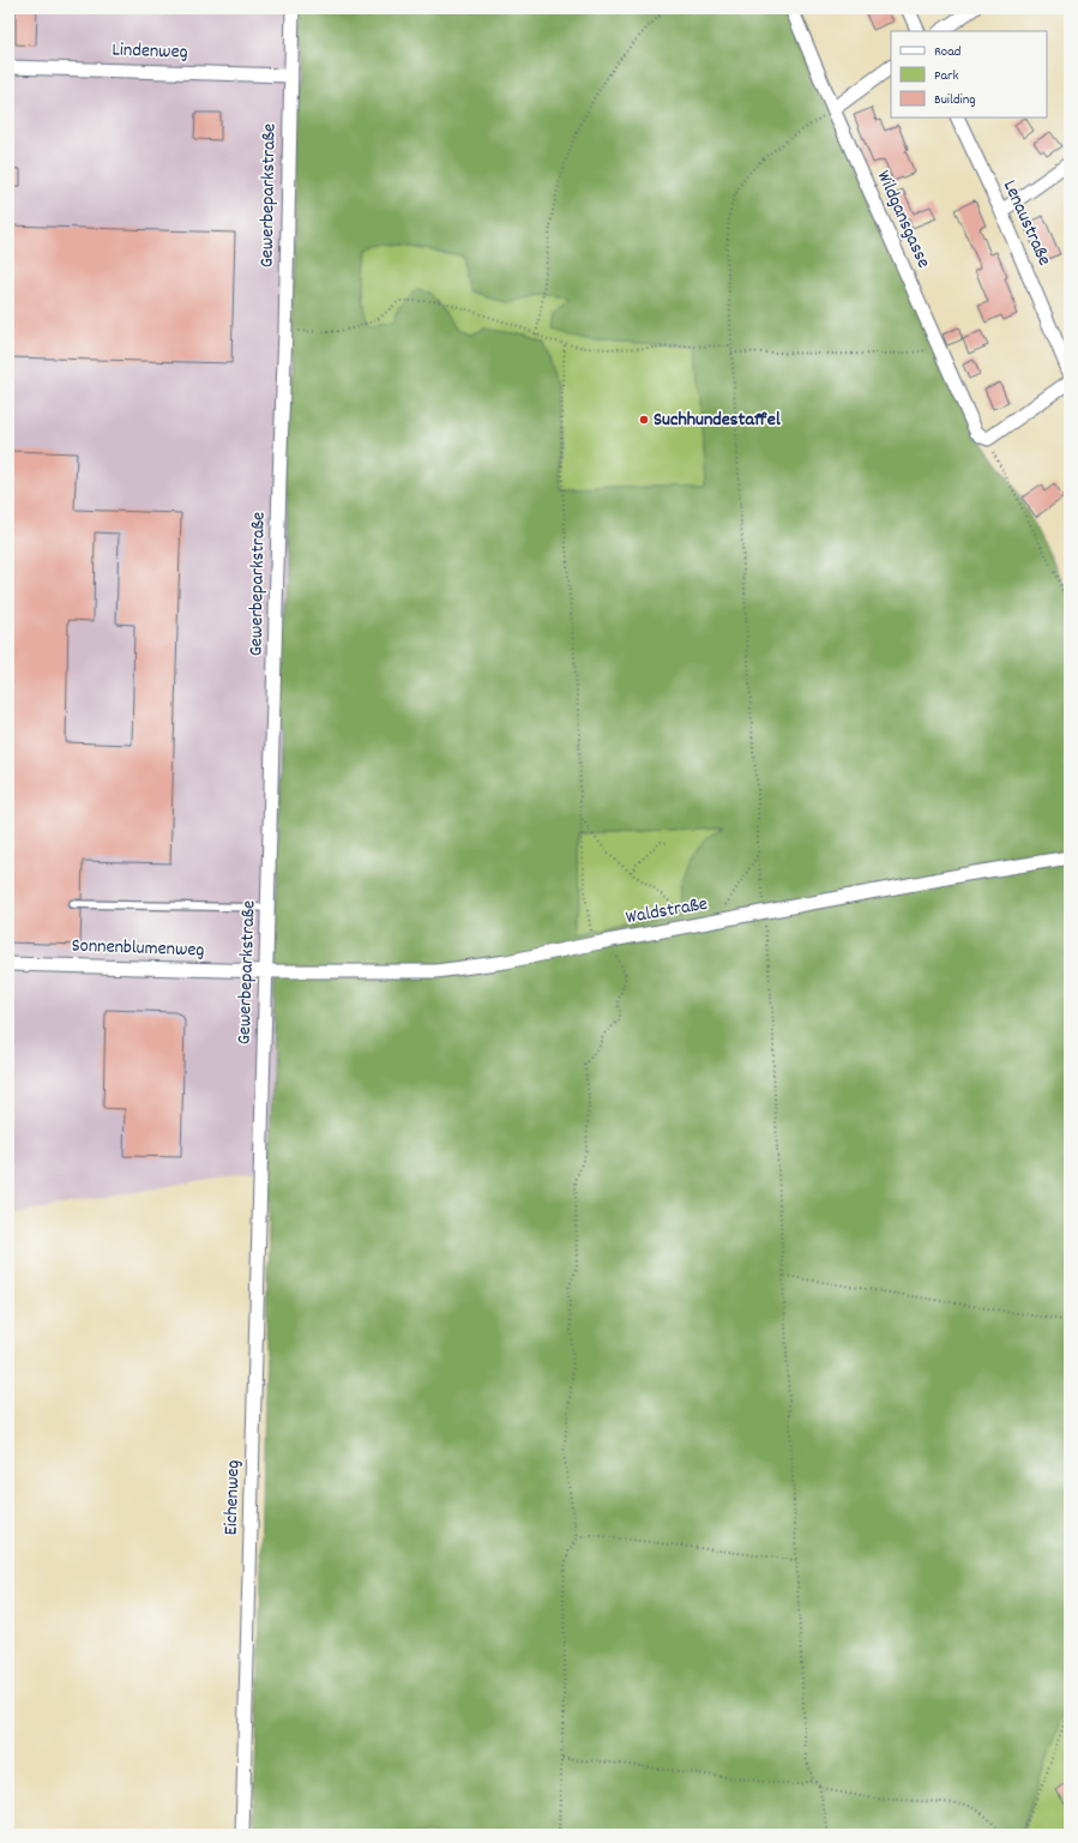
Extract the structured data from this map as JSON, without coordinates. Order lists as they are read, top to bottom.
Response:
{
  "streets": {
    "street": [
      "Lindenweg",
      "Gewerbeparkstraße",
      "Wildgansgasse",
      "Lenaustraße",
      "Waldstraße",
      "Sonnenblumenweg",
      "Eichenweg"
    ]
  },
  "crossings": [
    ["Lindenweg", "Gewerbeparkstraße"],
    ["Gewerbeparkstraße", "Waldstraße"],
    ["Gewerbeparkstraße", "Sonnenblumenweg"],
    ["Gewerbeparkstraße", "Eichenweg"],
    ["Waldstraße", "Sonnenblumenweg"]
  ],
  "places": ["Suchhundestaffel"],
  "legend": ["Road", "Park", "Building"]
}
